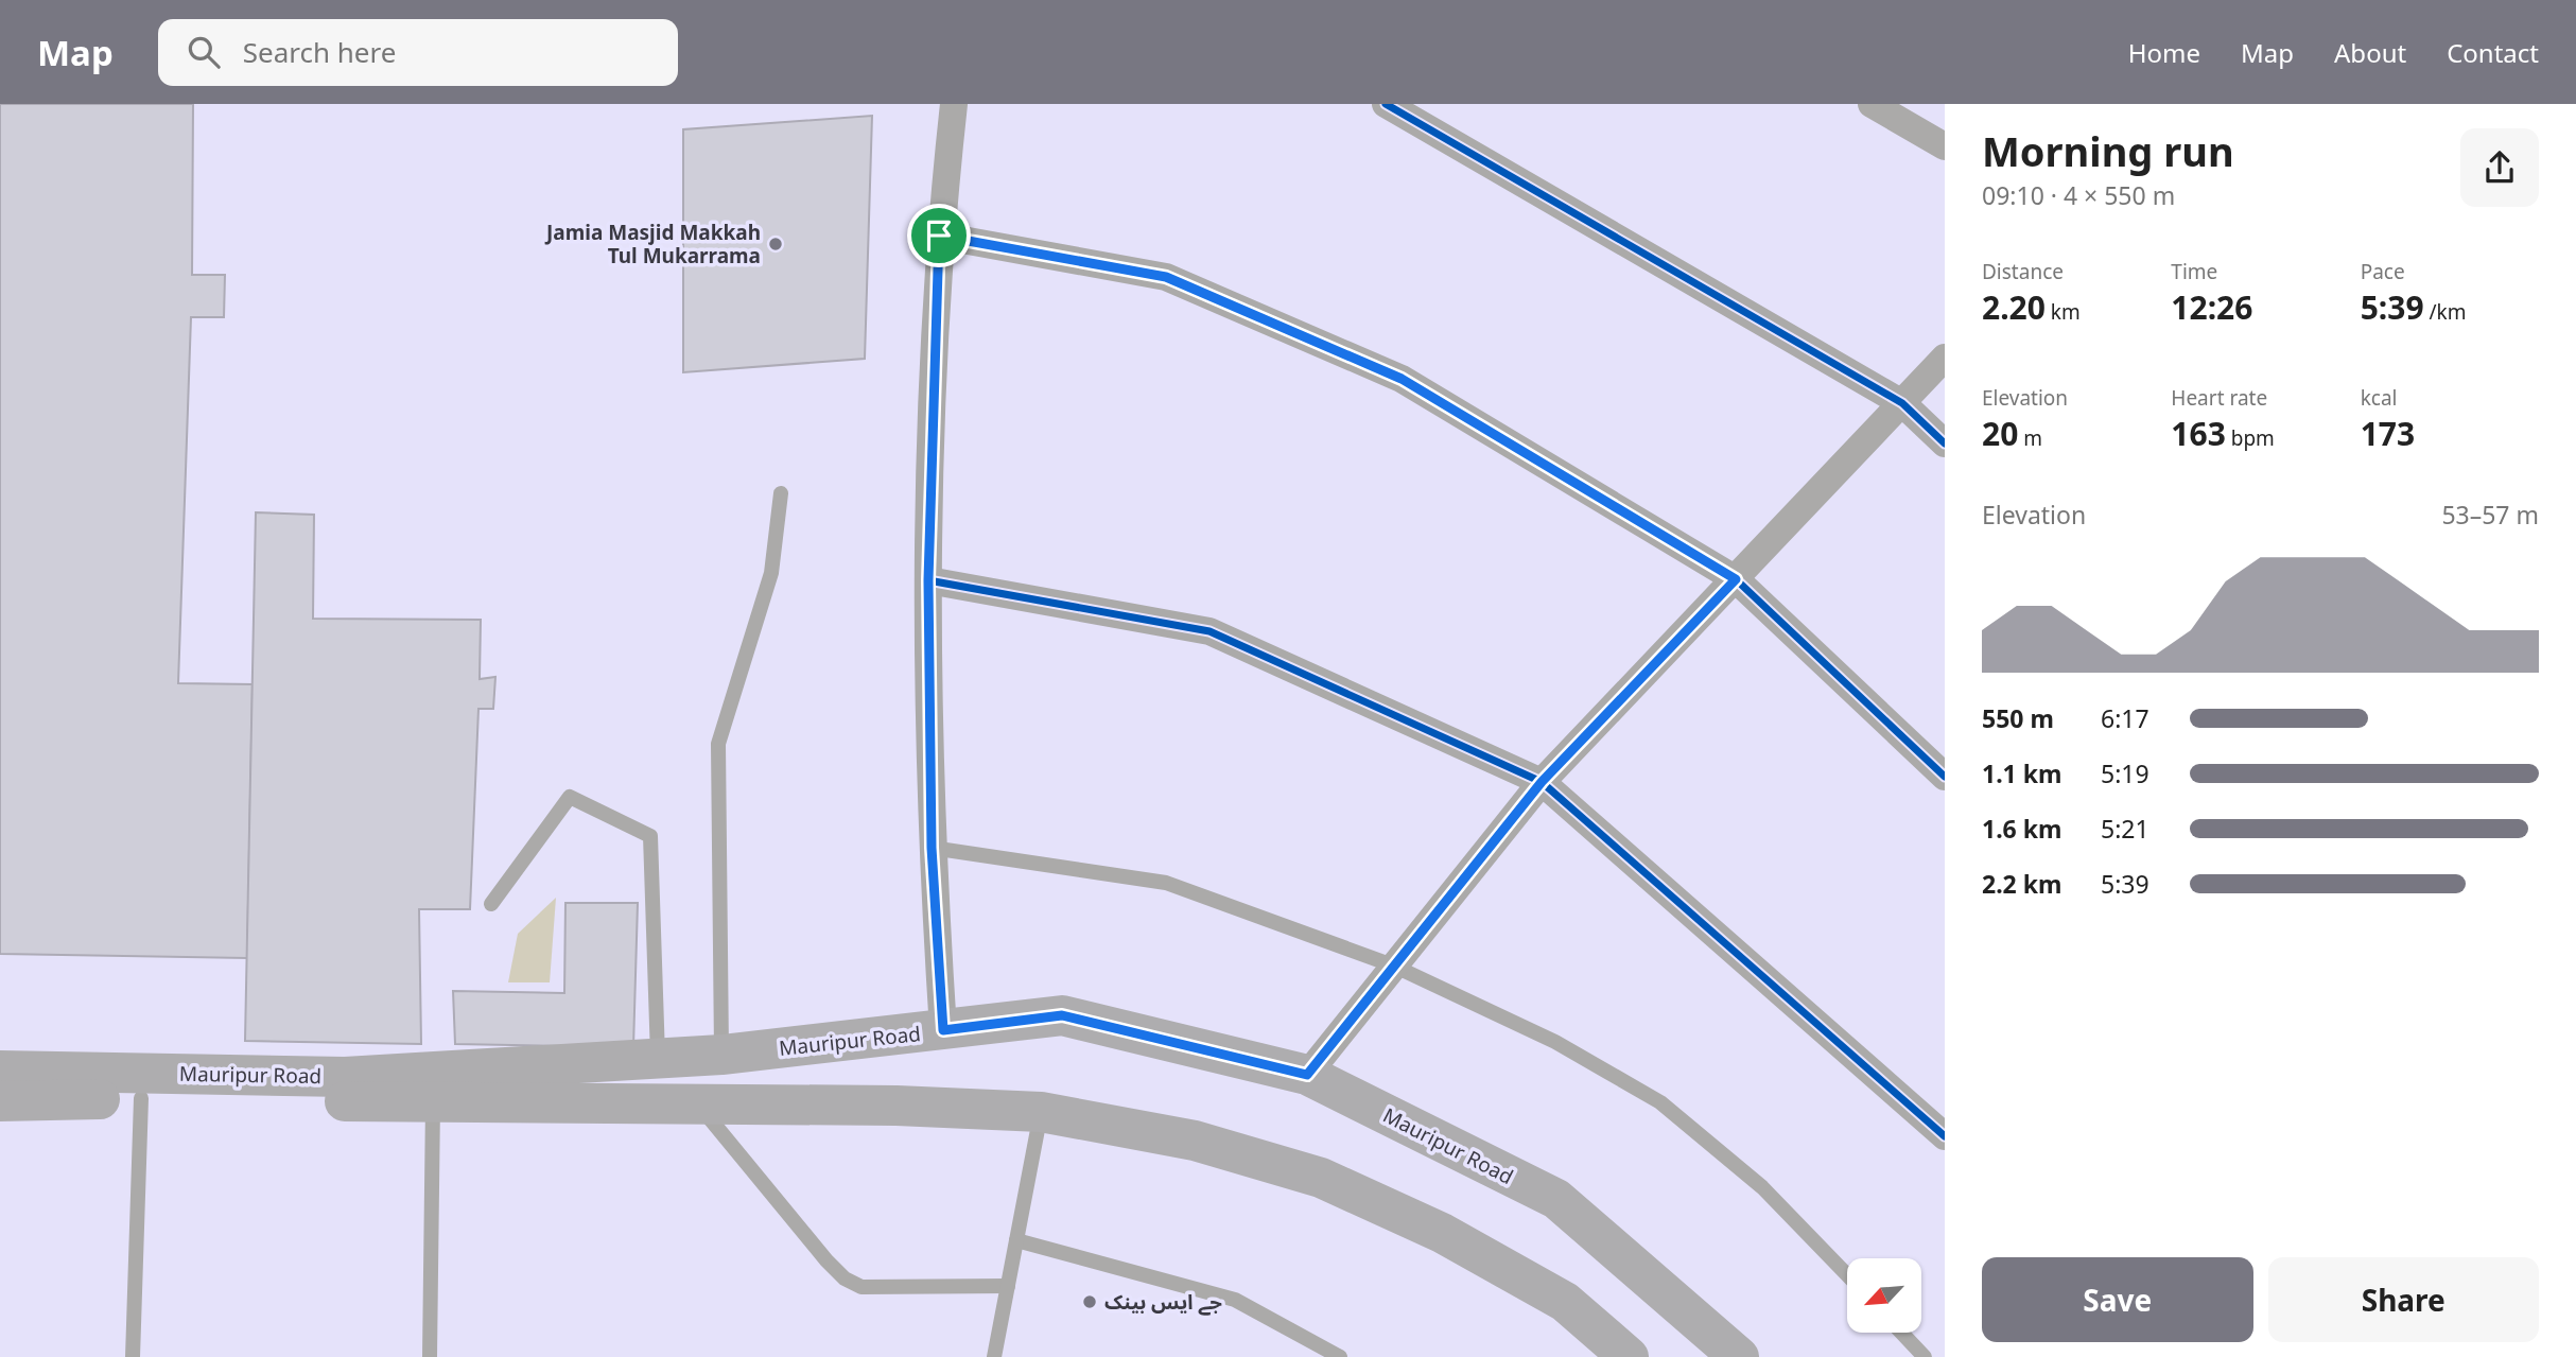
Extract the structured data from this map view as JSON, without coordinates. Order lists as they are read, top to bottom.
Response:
{
  "streets": {
    "main road": ["Mauripur Road"]
  },
  "places": ["Jamia Masjid Makkah Tul Mukarrama", "جے ایس بینک"],
  "north": "bottom left",
  "page": {
    "header": "Map",
    "search": "Search here",
    "nav": [
      "Home",
      "Map",
      "About",
      "Contact"
    ],
    "heading": ["Morning run", "09:10 · 4 × 550 m"],
    "stats": [
      ["Distance", "2.20 km"],
      ["Time", "12:26"],
      ["Pace", "5:39 /km"],
      ["Elevation", "20 m"],
      ["Heart rate", "163 bpm"],
      ["kcal", "173"]
    ],
    "chart": ["Elevation", "53–57 m"],
    "list": [
      {
        "name": "550 m",
        "note": "6:17"
      },
      {
        "name": "1.1 km",
        "note": "5:19"
      },
      {
        "name": "1.6 km",
        "note": "5:21"
      },
      {
        "name": "2.2 km",
        "note": "5:39"
      }
    ],
    "buttons": ["Save", "Share"]
  }
}
